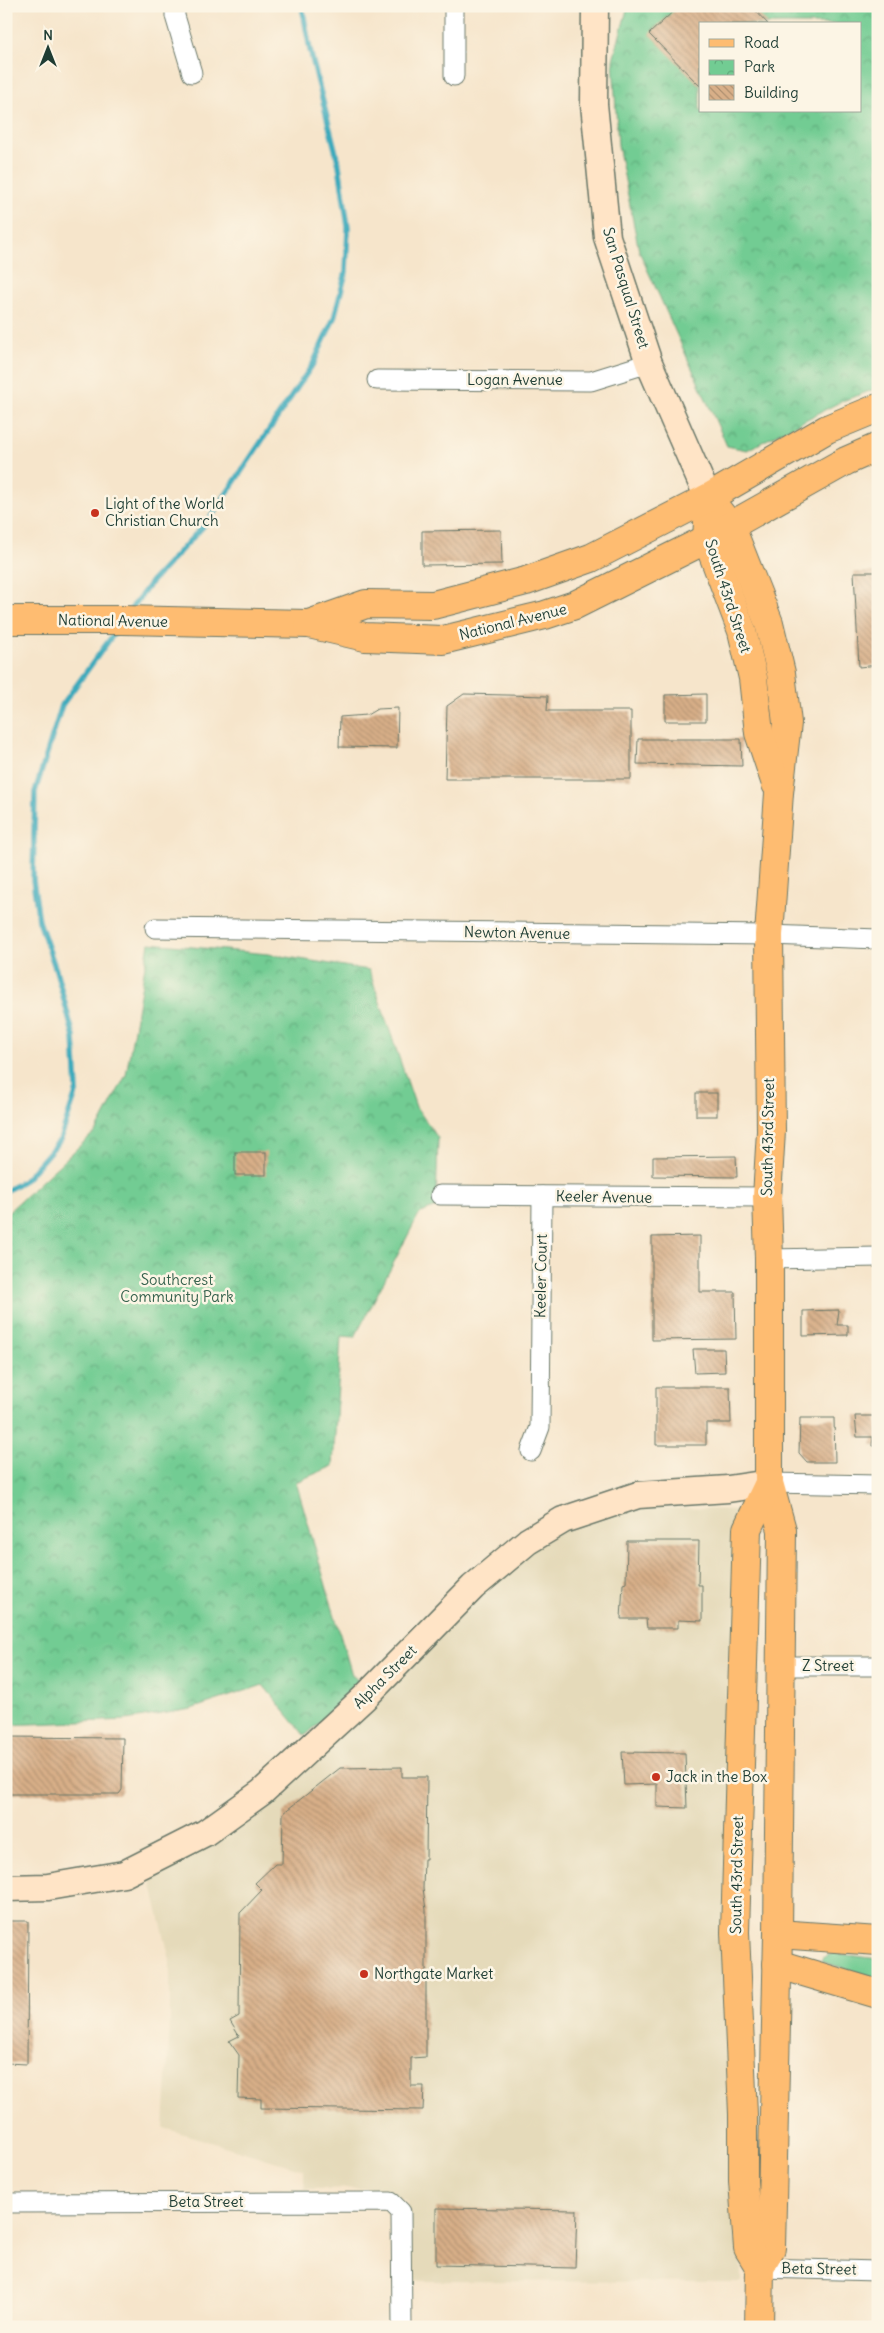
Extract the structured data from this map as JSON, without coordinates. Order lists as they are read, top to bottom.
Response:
{
  "streets": {
    "main road": ["South 43rd Street", "National Avenue"],
    "street": [
      "San Pasqual Street",
      "Logan Avenue",
      "Newton Avenue",
      "Keeler Avenue",
      "Keeler Court",
      "Z Street",
      "Alpha Street",
      "Beta Street"
    ]
  },
  "crossings": [
    ["San Pasqual Street", "Logan Avenue"],
    ["San Pasqual Street", "South 43rd Street"],
    ["San Pasqual Street", "National Avenue"],
    ["South 43rd Street", "National Avenue"],
    ["South 43rd Street", "Newton Avenue"],
    ["South 43rd Street", "Keeler Avenue"],
    ["South 43rd Street", "Z Street"],
    ["South 43rd Street", "Alpha Street"],
    ["South 43rd Street", "Beta Street"],
    ["Keeler Avenue", "Keeler Court"]
  ],
  "parks": ["Southcrest Community Park"],
  "places": ["Light of the World Christian Church", "Jack in the Box", "Northgate Market"],
  "legend": ["Road", "Park", "Building"],
  "north": "top"
}
